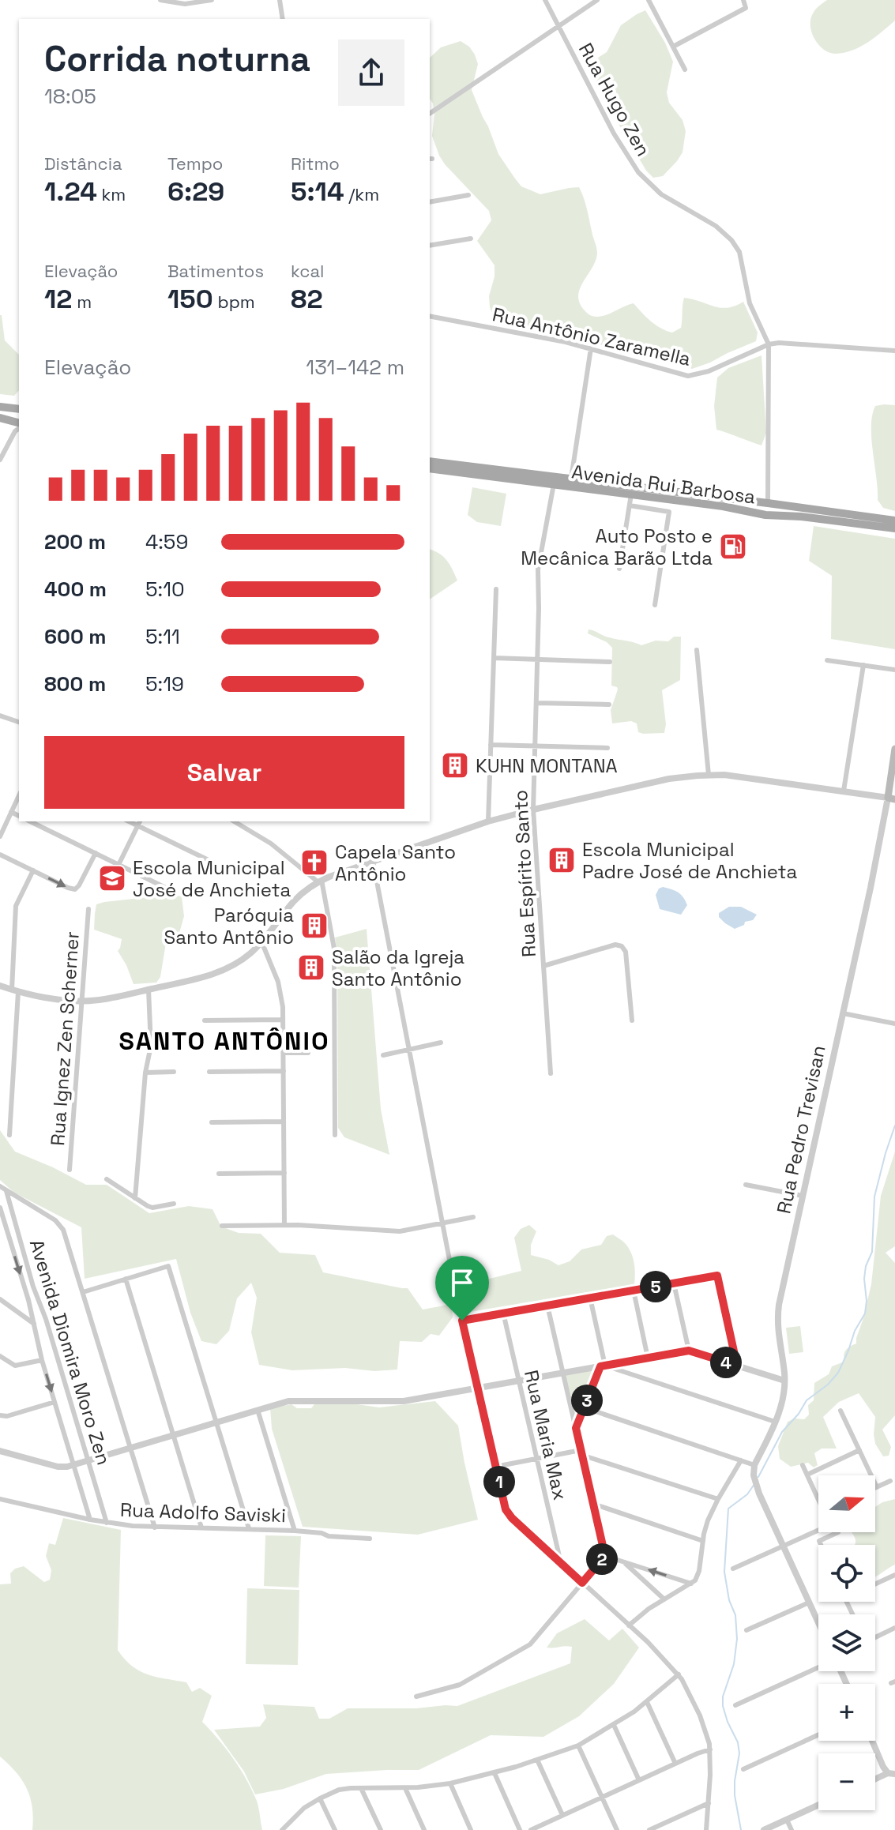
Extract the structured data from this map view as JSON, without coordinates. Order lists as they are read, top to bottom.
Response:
{
  "streets": {
    "main road": ["Avenida Rui Barbosa"],
    "street": [
      "Rua Hugo Zen",
      "Rua Antônio Zaramella",
      "Rua Espírito Santo",
      "Rua Ignez Zen Scherner",
      "Rua Pedro Trevisan",
      "Avenida Diomira Moro Zen",
      "Rua Maria Max",
      "Rua Adolfo Saviski"
    ]
  },
  "crossings": [
    ["Rua Hugo Zen", "Rua Antônio Zaramella"],
    ["Rua Hugo Zen", "Avenida Rui Barbosa"],
    ["Avenida Rui Barbosa", "Rua Espírito Santo"],
    ["Avenida Diomira Moro Zen", "Rua Adolfo Saviski"]
  ],
  "districts": ["SANTO ANTÔNIO"],
  "places": {
    "fuel station": ["Auto Posto e Mecânica Barão Ltda"],
    "building": [
      "KUHN MONTANA",
      "Escola Municipal Padre José de Anchieta",
      "Paróquia Santo Antônio",
      "Salão da Igreja Santo Antônio"
    ],
    "church": ["Capela Santo Antônio"],
    "school or university": ["Escola Municipal José de Anchieta"]
  },
  "north": "right",
  "page": {
    "heading": ["Corrida noturna", "18:05"],
    "stats": [
      ["Distância", "1.24 km"],
      ["Tempo", "6:29"],
      ["Ritmo", "5:14 /km"],
      ["Elevação", "12 m"],
      ["Batimentos", "150 bpm"],
      ["kcal", "82"]
    ],
    "chart": ["Elevação", "131–142 m"],
    "list": [
      {
        "name": "200 m",
        "note": "4:59"
      },
      {
        "name": "400 m",
        "note": "5:10"
      },
      {
        "name": "600 m",
        "note": "5:11"
      },
      {
        "name": "800 m",
        "note": "5:19"
      }
    ],
    "buttons": "Salvar",
    "pins": [
      "5",
      "4",
      "3",
      "1",
      "2"
    ],
    "map_buttons": ["+", "−"]
  }
}
